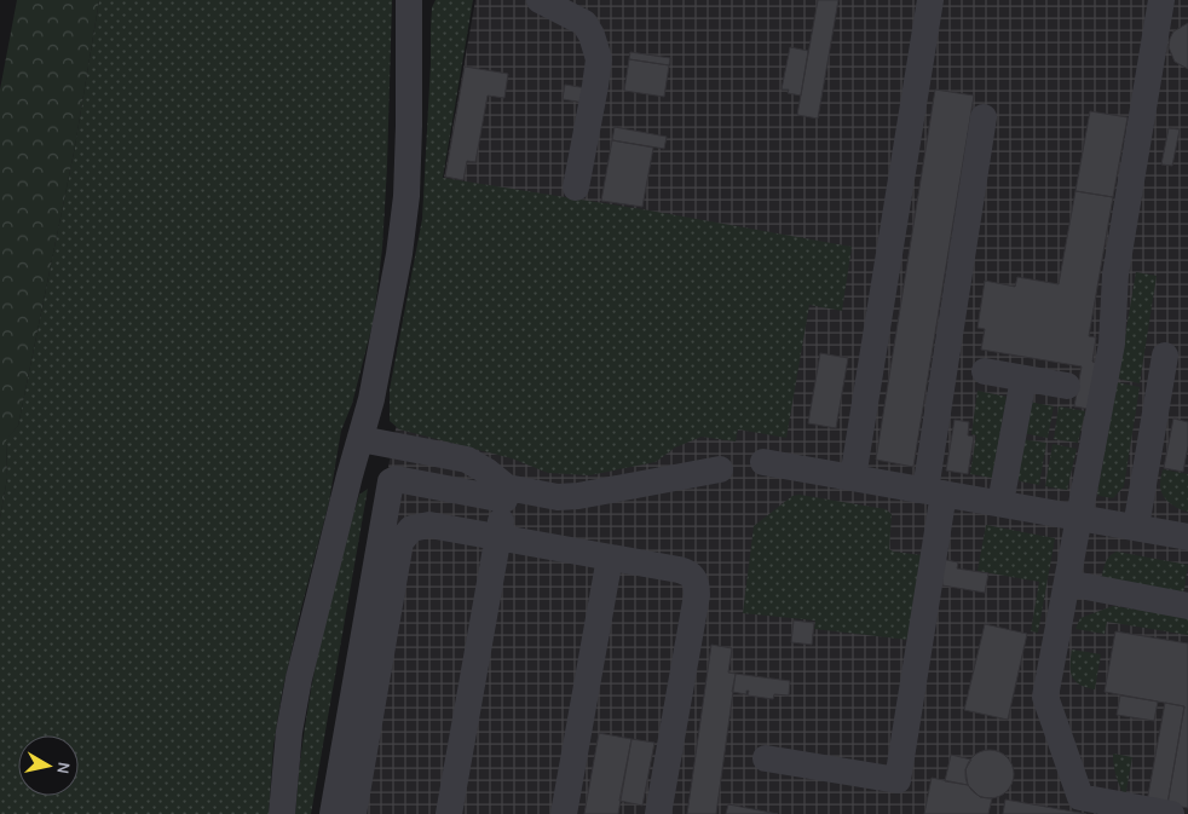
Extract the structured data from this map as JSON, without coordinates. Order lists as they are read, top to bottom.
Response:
{
  "north": "right"
}
